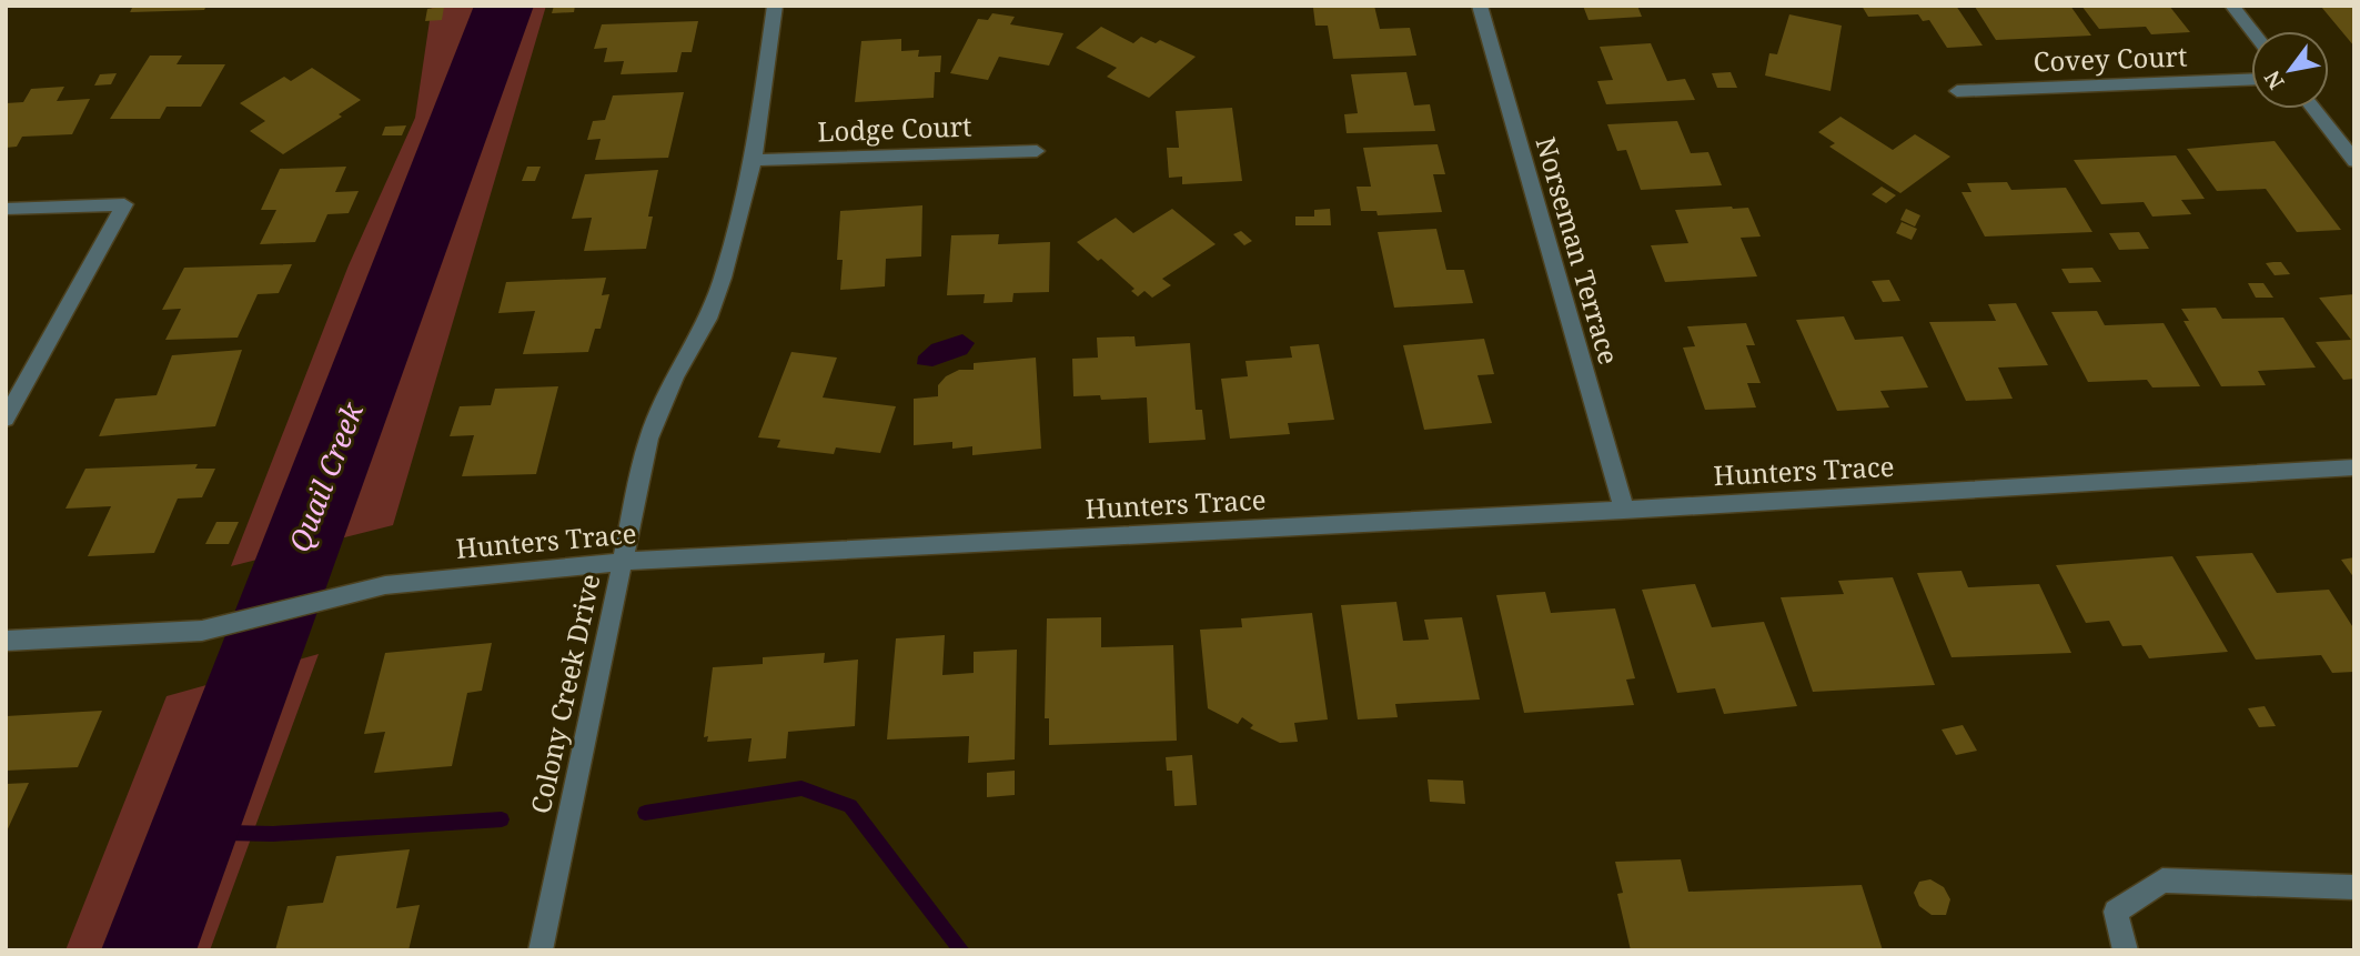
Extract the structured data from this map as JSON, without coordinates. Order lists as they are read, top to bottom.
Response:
{
  "streets": {
    "street": [
      "Covey Court",
      "Lodge Court",
      "Norseman Terrace",
      "Hunters Trace",
      "Colony Creek Drive"
    ]
  },
  "crossings": [
    ["Lodge Court", "Colony Creek Drive"],
    ["Norseman Terrace", "Hunters Trace"],
    ["Hunters Trace", "Colony Creek Drive"]
  ],
  "water": ["Quail Creek"],
  "north": "bottom left"
}
